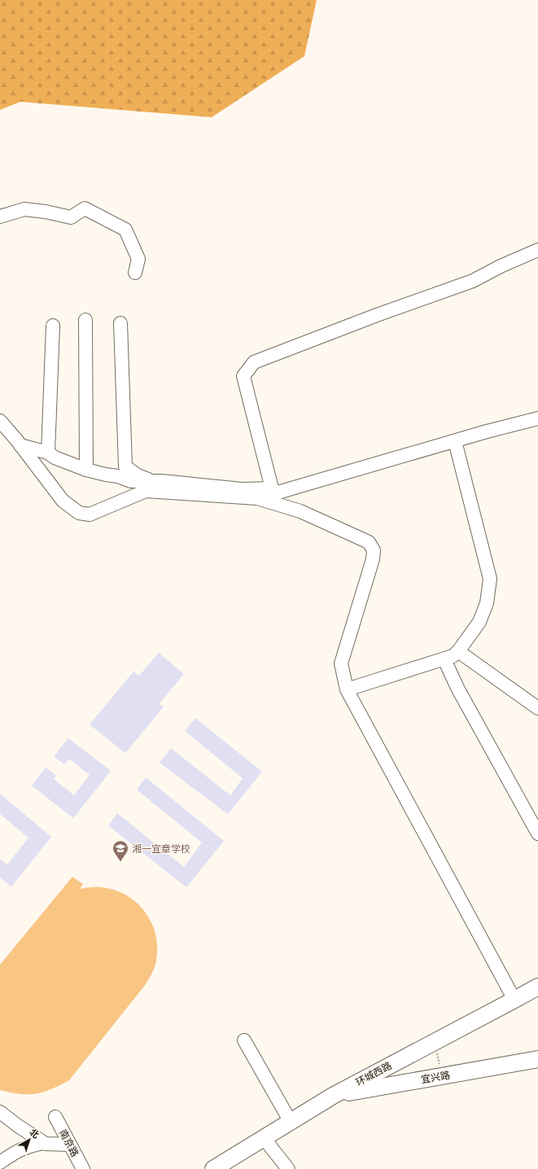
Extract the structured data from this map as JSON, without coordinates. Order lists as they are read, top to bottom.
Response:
{
  "streets": {
    "main road": ["环城西路", "宜兴路"],
    "street": ["南京路"]
  },
  "crossings": [
    ["环城西路", "宜兴路"]
  ],
  "places": {
    "school or university": ["湘一宜章学校"]
  },
  "north": "top right"
}
